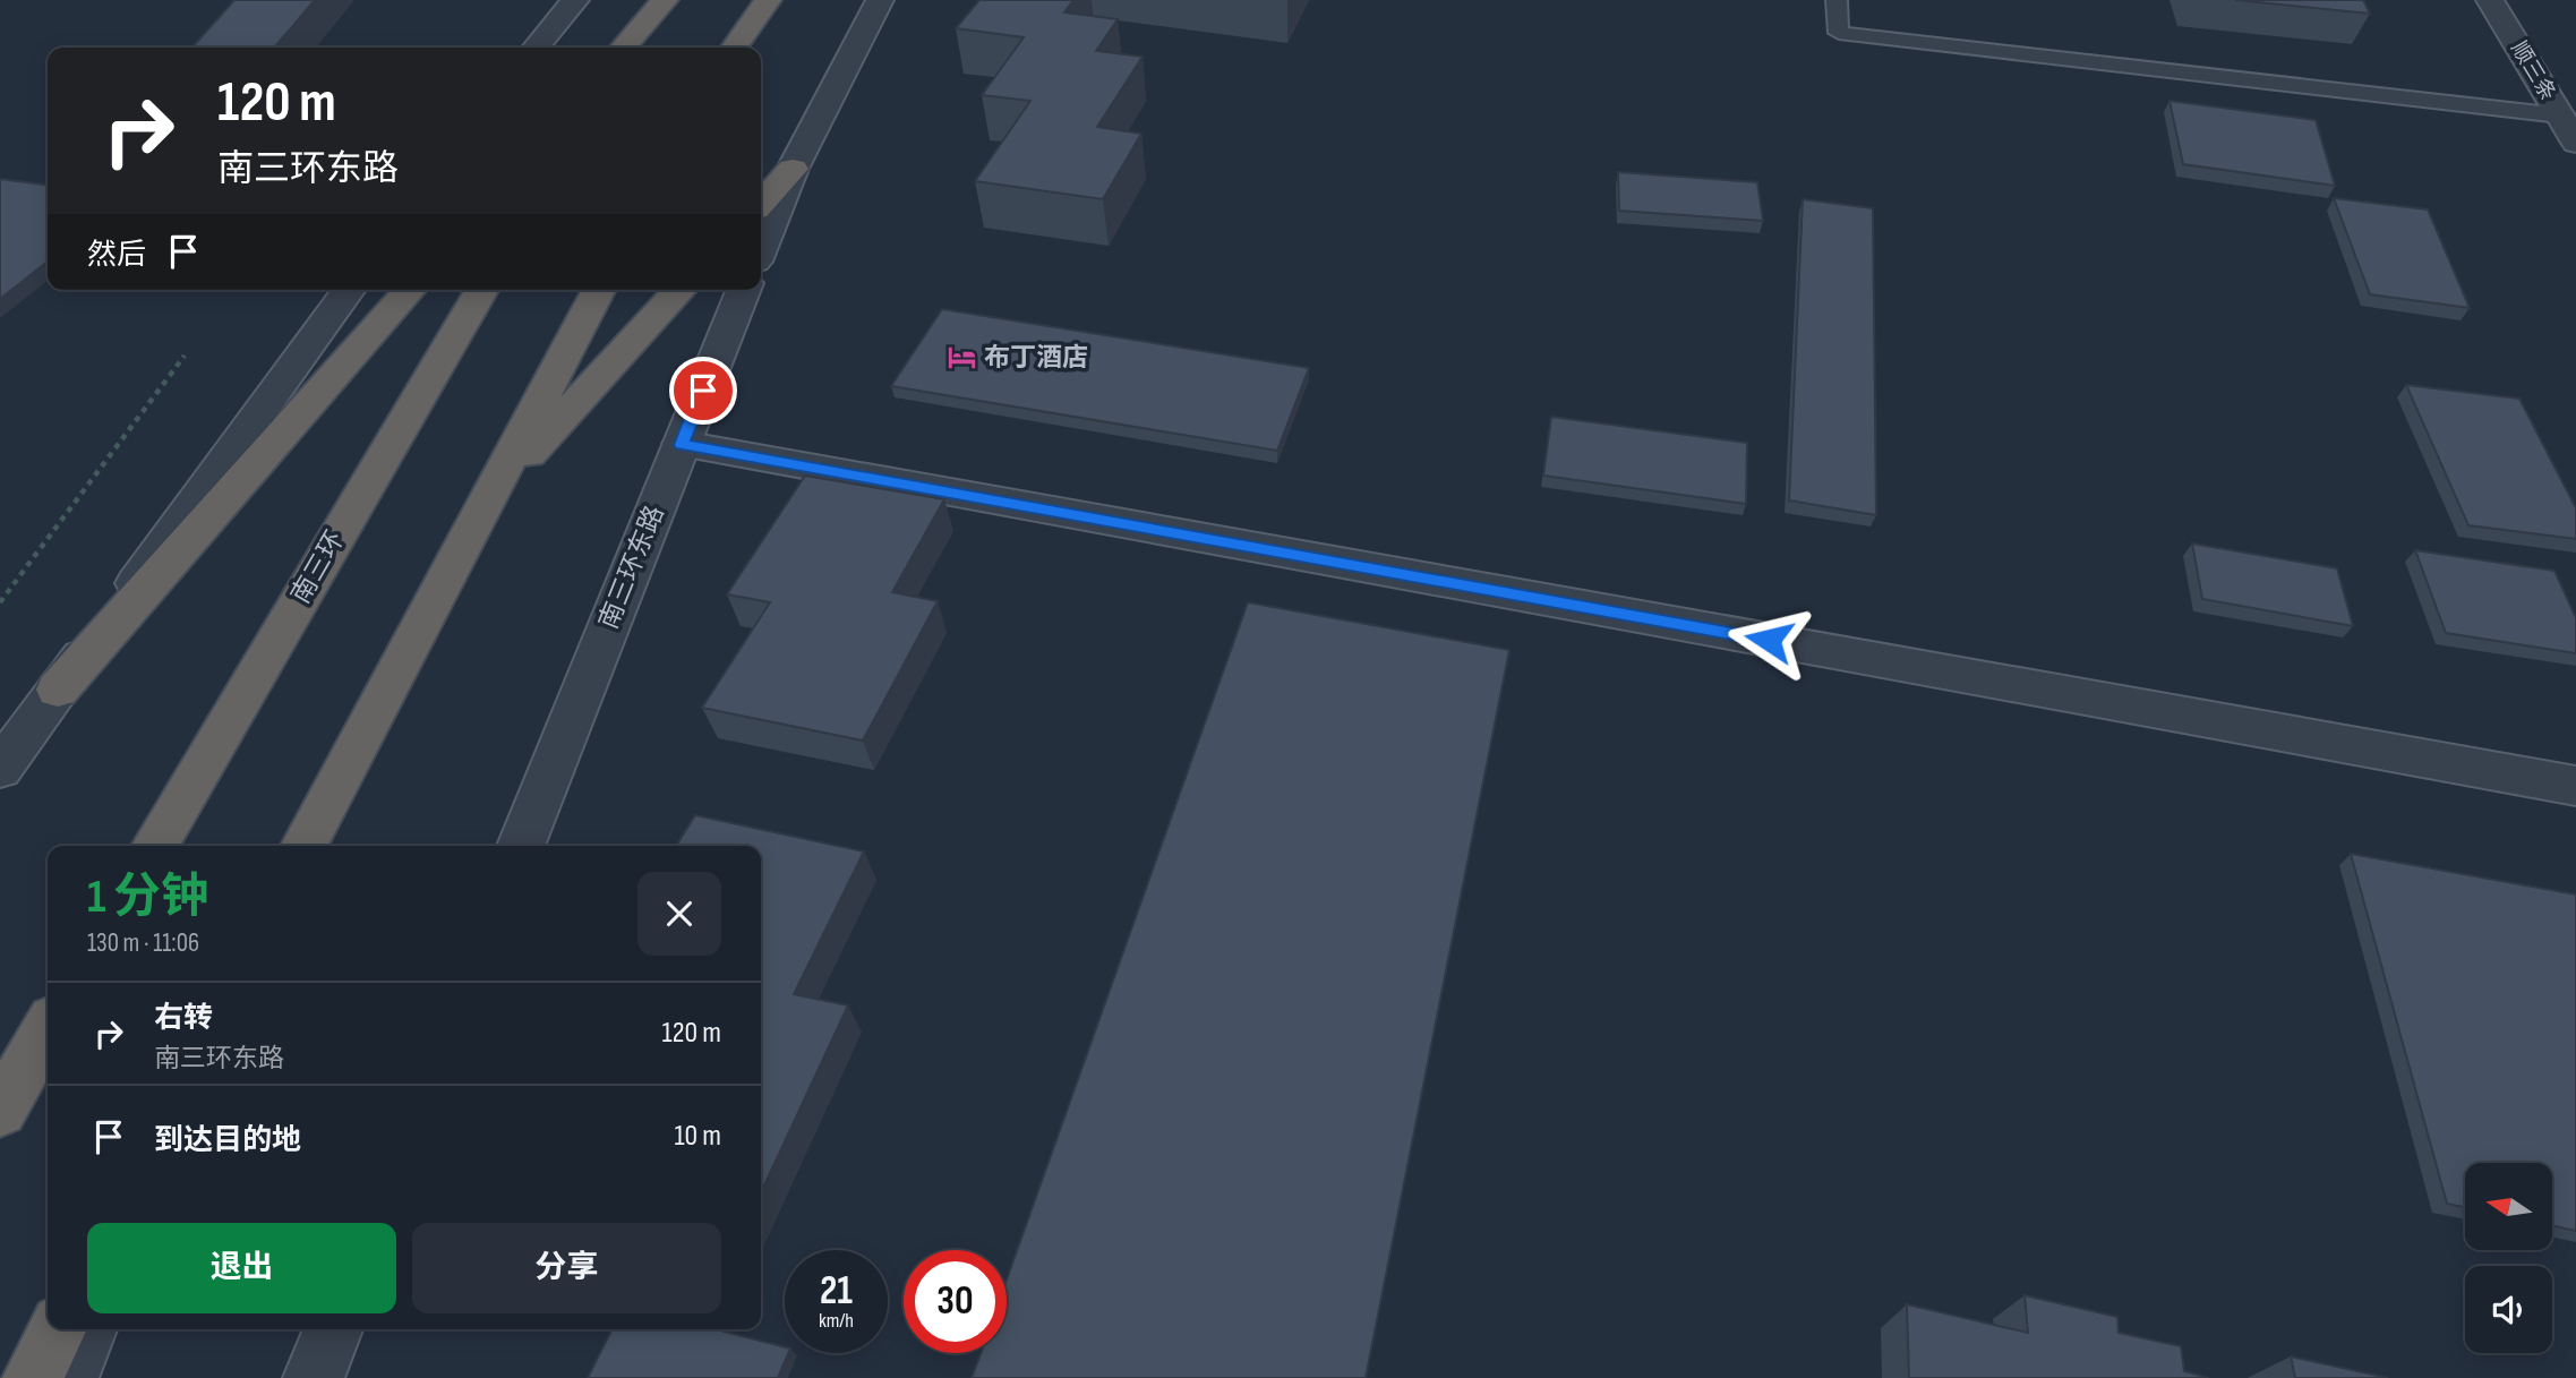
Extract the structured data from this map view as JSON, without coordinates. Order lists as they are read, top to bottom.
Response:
{
  "streets": {
    "highway": ["南三环"],
    "street": ["顺三条", "南三环东路"]
  },
  "places": {
    "hotel": ["布丁酒店"]
  },
  "north": "left",
  "page": {
    "turn": ["120 m", "南三环东路"],
    "then": "然后",
    "heading": ["1 分钟", "130 m · 11:06"],
    "list": [
      {
        "name": "右转",
        "note": "南三环东路",
        "value": "120 m"
      },
      {
        "name": "到达目的地",
        "value": "10 m"
      }
    ],
    "buttons": ["退出", "分享"],
    "speed": "21 km/h",
    "limit": "30"
  }
}
